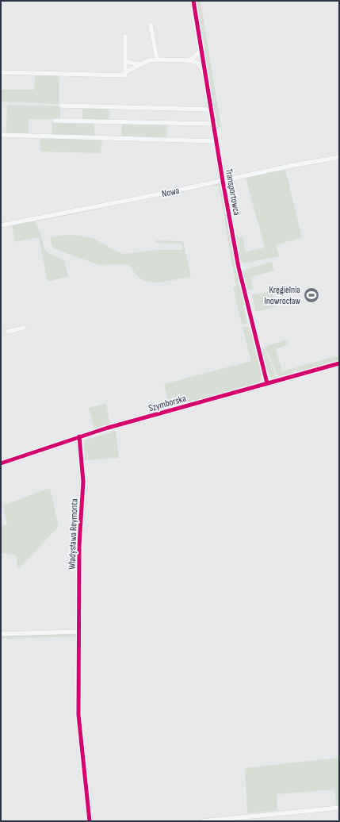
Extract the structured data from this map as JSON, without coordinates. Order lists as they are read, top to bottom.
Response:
{
  "streets": {
    "street": [
      "Nowa",
      "Transportowca",
      "Szymborska",
      "Władysława Reymonta"
    ]
  },
  "crossings": [
    ["Nowa", "Transportowca"],
    ["Transportowca", "Szymborska"],
    ["Szymborska", "Władysława Reymonta"]
  ],
  "places": {
    "sports": ["Kręgielnia Inowrocław"]
  }
}
